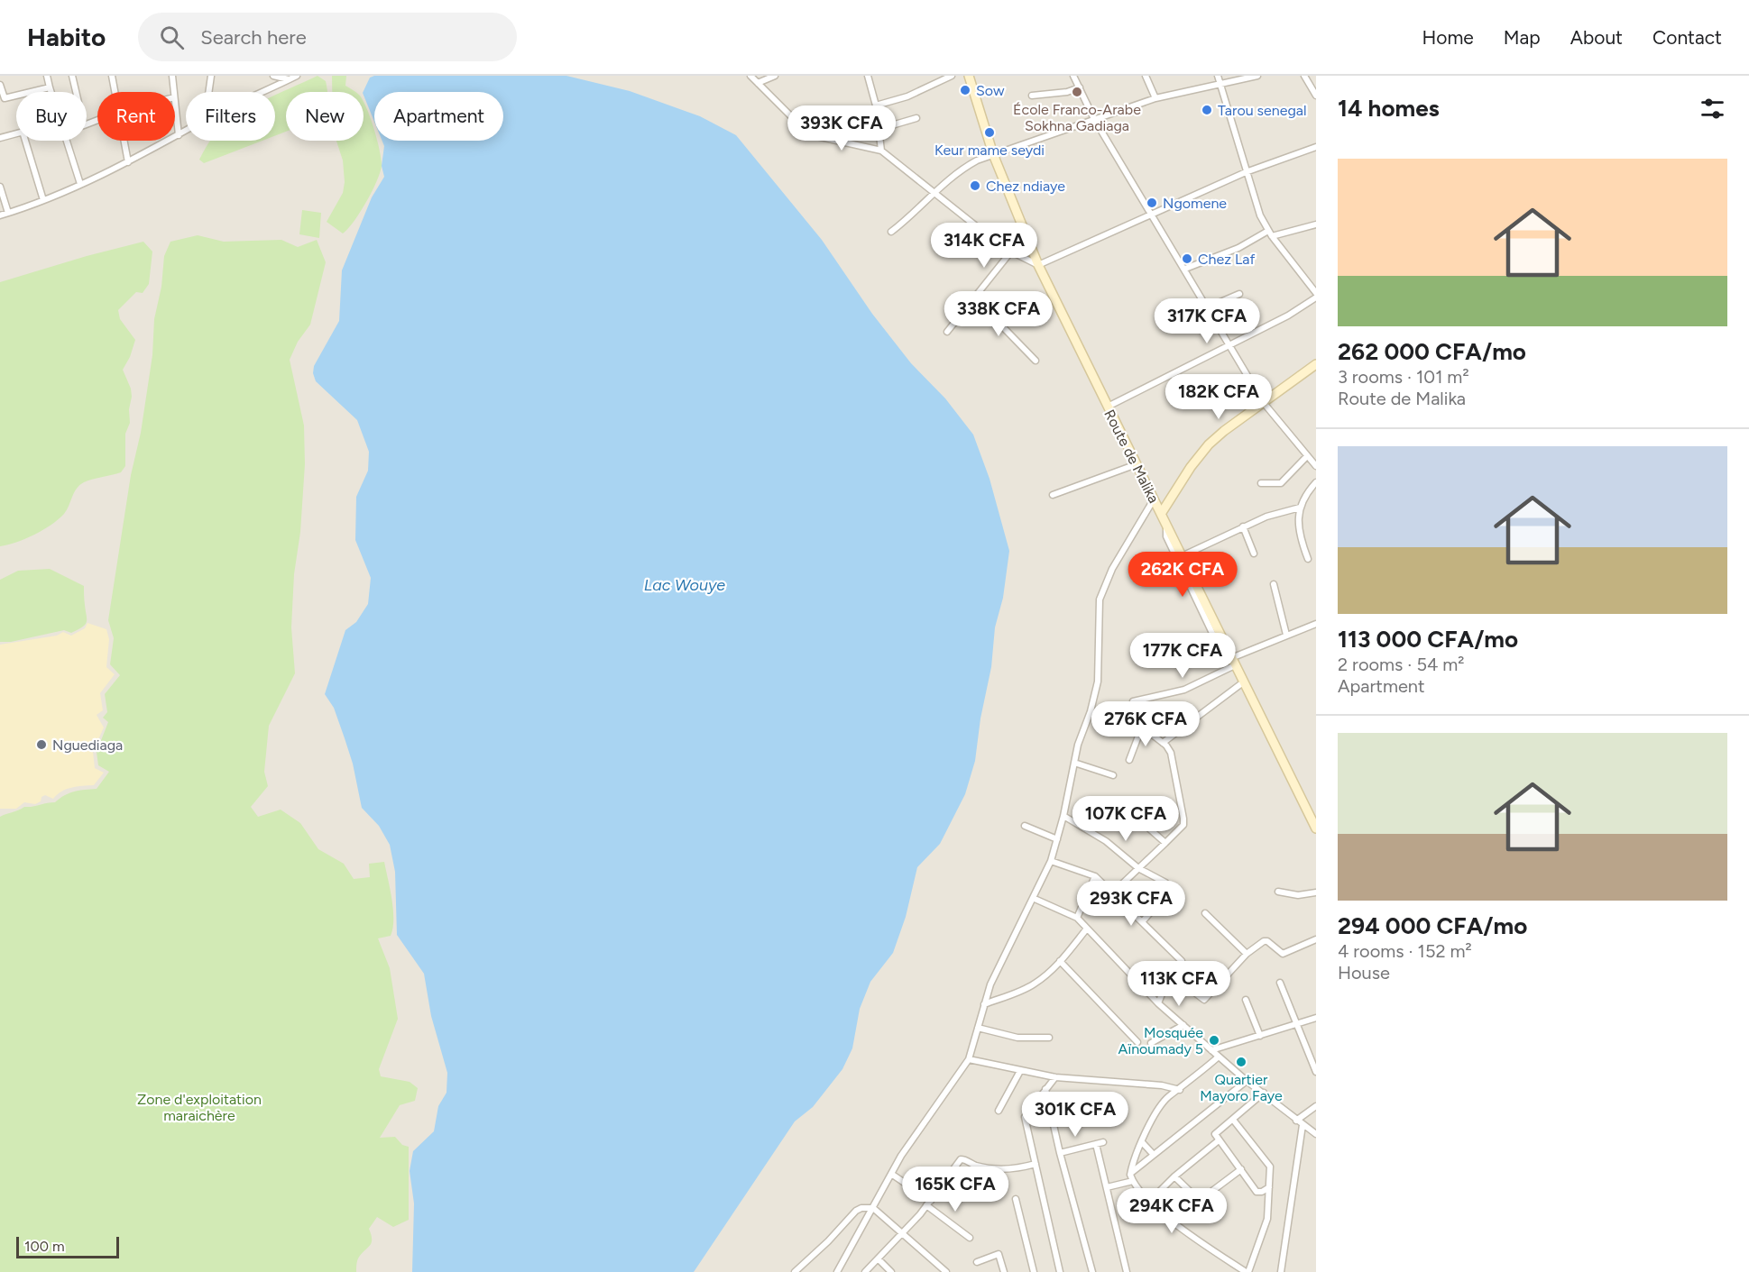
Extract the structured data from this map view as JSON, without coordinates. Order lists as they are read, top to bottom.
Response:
{
  "streets": {
    "main road": ["Route de Malika"]
  },
  "water": ["Lac Wouye"],
  "parks": ["Zone d'exploitation maraichère"],
  "places": [
    "Sow",
    "École Franco-Arabe Sokhna Gadiaga",
    "Tarou senegal",
    "Keur mame seydi",
    "Chez ndiaye",
    "Ngomene",
    "Chez Laf",
    "Nguediaga",
    "Mosquée Aïnoumady 5",
    "Quartier Mayoro Faye"
  ],
  "scale_bar": "100 m",
  "page": {
    "header": "Habito",
    "search": "Search here",
    "nav": [
      "Home",
      "Map",
      "About",
      "Contact"
    ],
    "heading": "14 homes",
    "chip": [
      "Buy",
      "Rent",
      "Filters",
      "New",
      "Apartment"
    ],
    "price": [
      "393K CFA",
      "314K CFA",
      "338K CFA",
      "317K CFA",
      "182K CFA",
      "262K CFA",
      "177K CFA",
      "276K CFA",
      "107K CFA",
      "293K CFA",
      "113K CFA",
      "301K CFA",
      "165K CFA",
      "294K CFA"
    ],
    "list": [
      {
        "name": "262 000 CFA/mo",
        "note": "3 rooms · 101 m² · Route de Malika"
      },
      {
        "name": "113 000 CFA/mo",
        "note": "2 rooms · 54 m² · Apartment"
      },
      {
        "name": "294 000 CFA/mo",
        "note": "4 rooms · 152 m² · House"
      }
    ],
    "scale": "100 m"
  }
}
